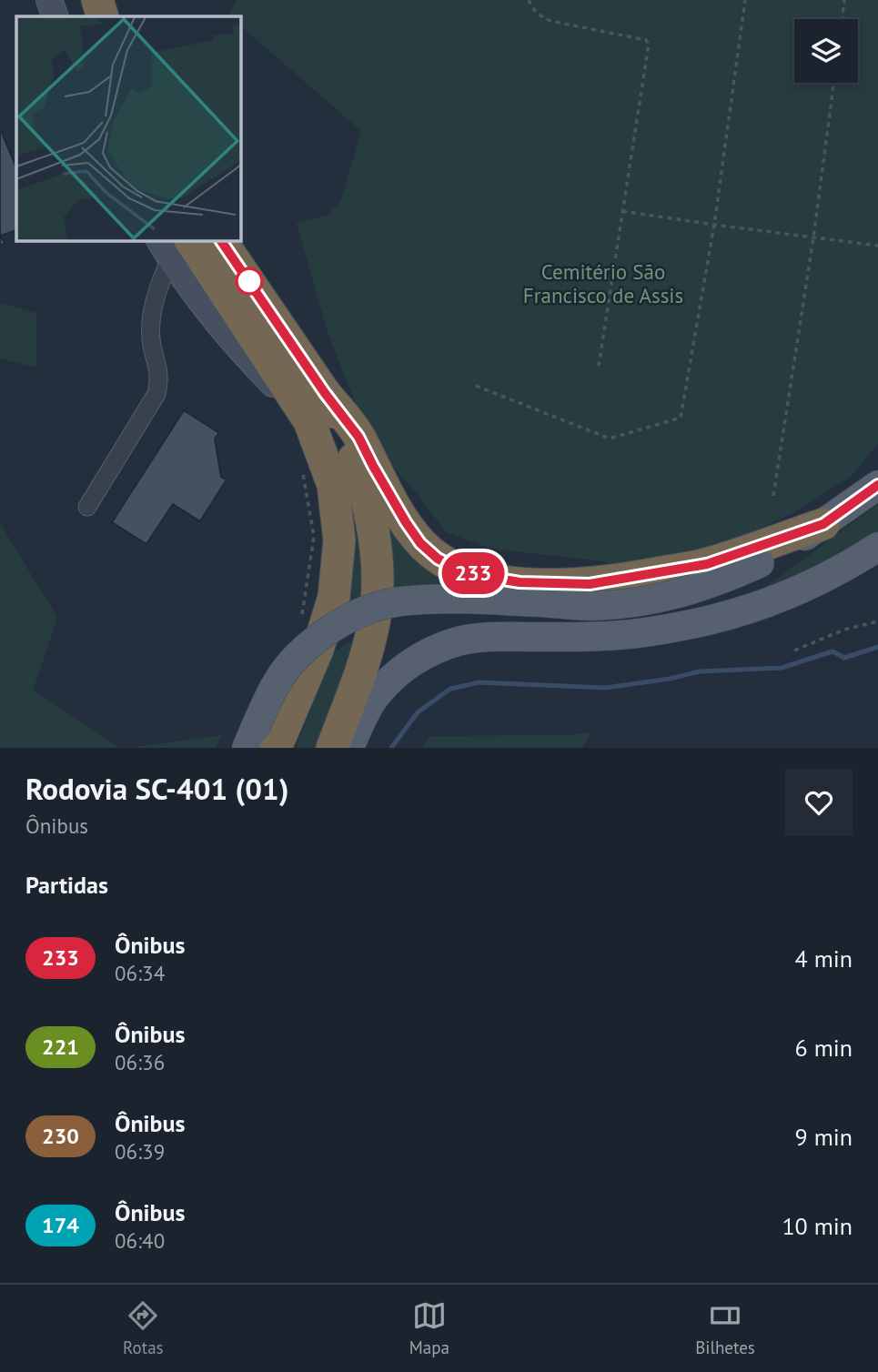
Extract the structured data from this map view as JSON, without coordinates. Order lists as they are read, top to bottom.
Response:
{
  "parks": ["Cemitério São Francisco de Assis"],
  "lines": ["bus line 233"],
  "page": {
    "on_map": "233",
    "heading": [
      ["Rodovia SC-401 (01)", "Ônibus"],
      "Partidas"
    ],
    "list": [
      {
        "mark": "233",
        "name": "Ônibus",
        "note": "06:34",
        "value": "4 min"
      },
      {
        "mark": "221",
        "name": "Ônibus",
        "note": "06:36",
        "value": "6 min"
      },
      {
        "mark": "230",
        "name": "Ônibus",
        "note": "06:39",
        "value": "9 min"
      },
      {
        "mark": "174",
        "name": "Ônibus",
        "note": "06:40",
        "value": "10 min"
      }
    ],
    "tabs": ["Rotas", "Mapa", "Bilhetes"]
  }
}
